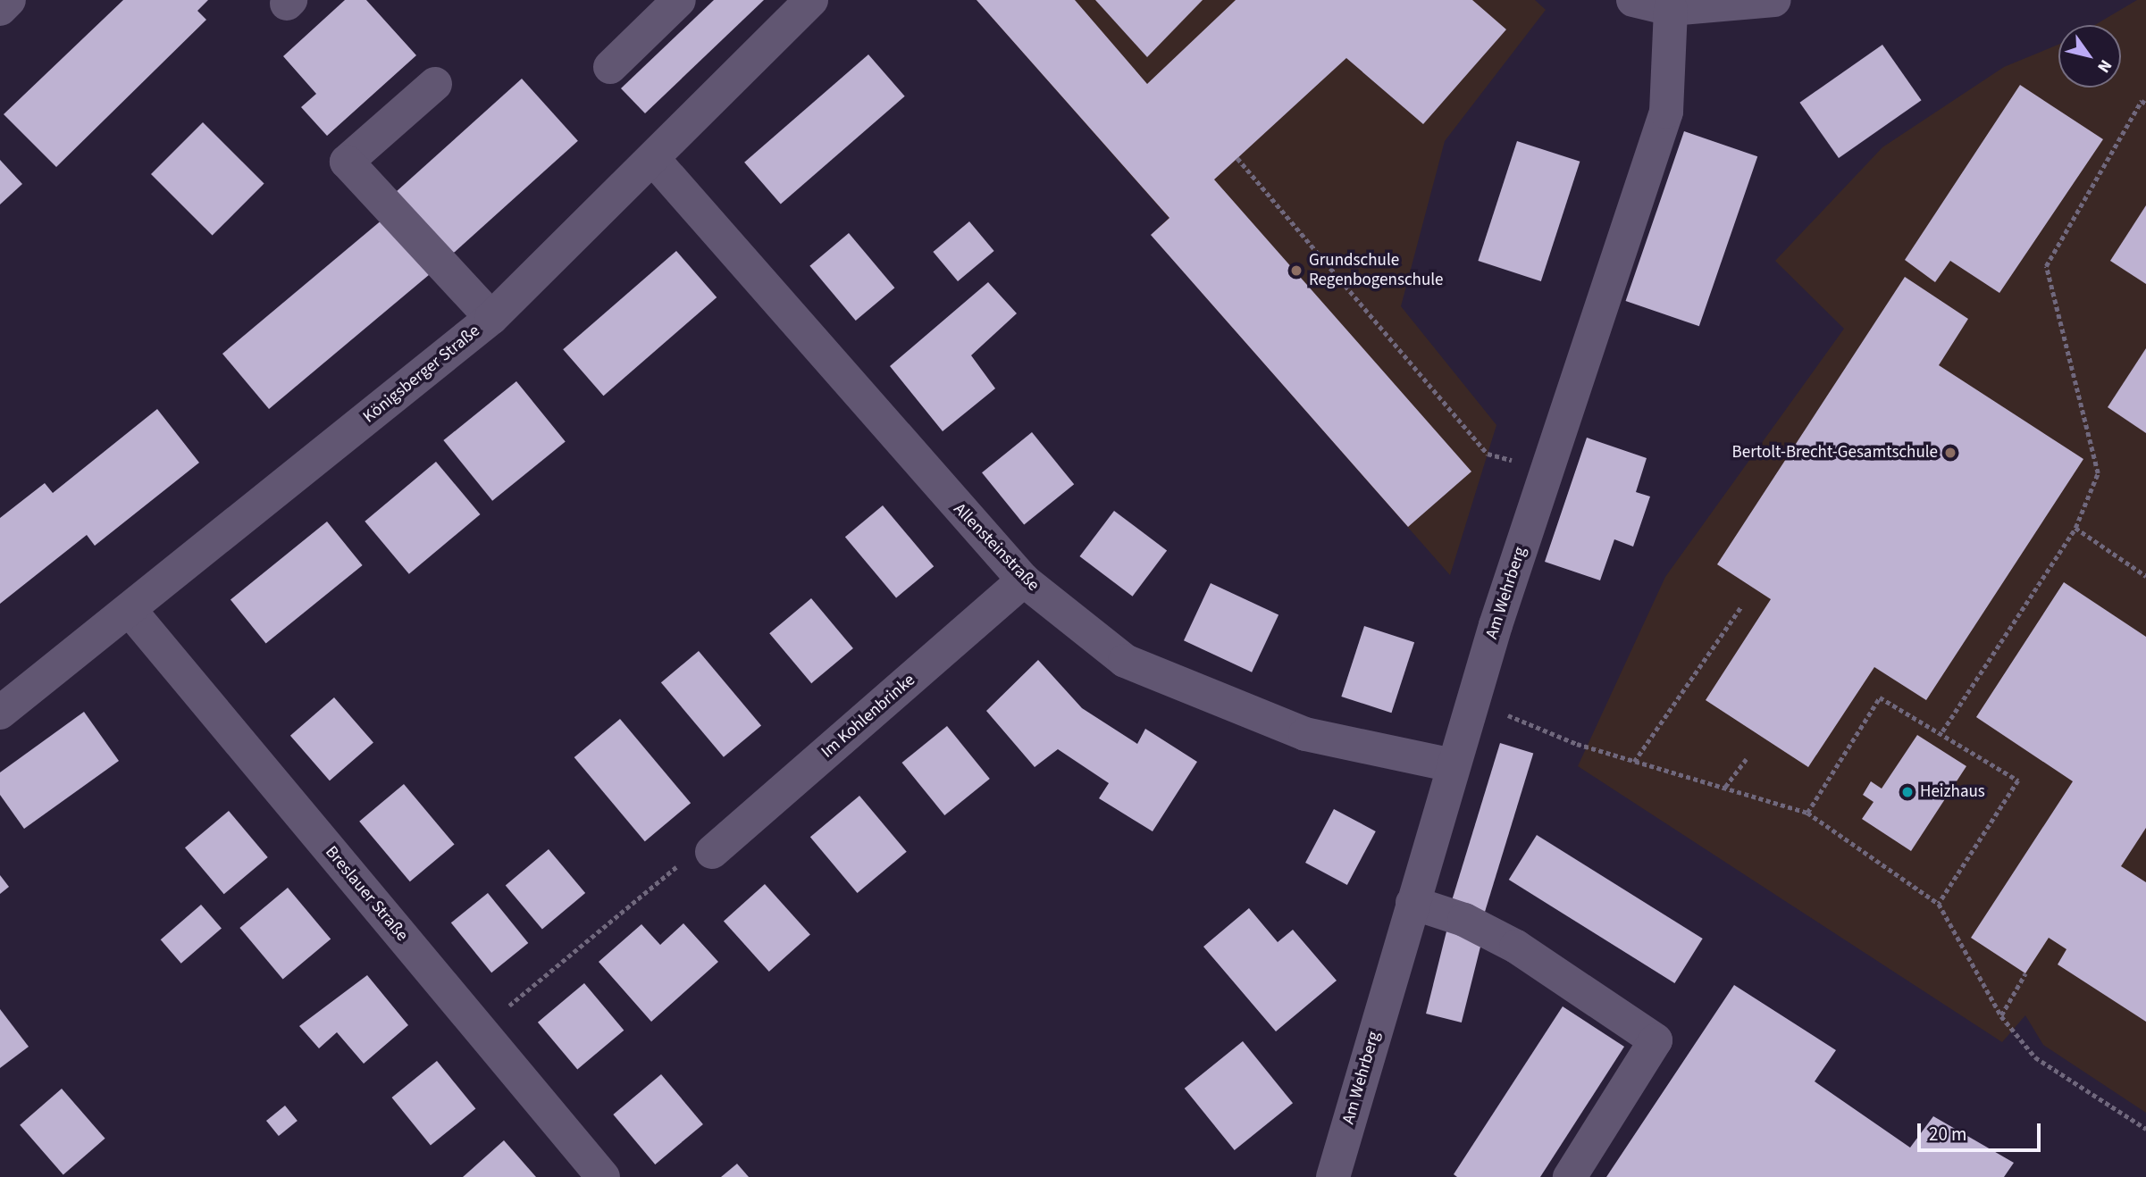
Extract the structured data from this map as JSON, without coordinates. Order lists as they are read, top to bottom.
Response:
{
  "streets": {
    "street": [
      "Königsberger Straße",
      "Allensteinstraße",
      "Am Wehrberg",
      "Im Kohlenbrinke",
      "Breslauer Straße"
    ]
  },
  "crossings": [
    ["Königsberger Straße", "Allensteinstraße"],
    ["Königsberger Straße", "Breslauer Straße"],
    ["Allensteinstraße", "Am Wehrberg"],
    ["Allensteinstraße", "Im Kohlenbrinke"]
  ],
  "places": ["Grundschule Regenbogenschule", "Bertolt-Brecht-Gesamtschule", "Heizhaus"],
  "scale_bar": "20 m",
  "north": "bottom right"
}
